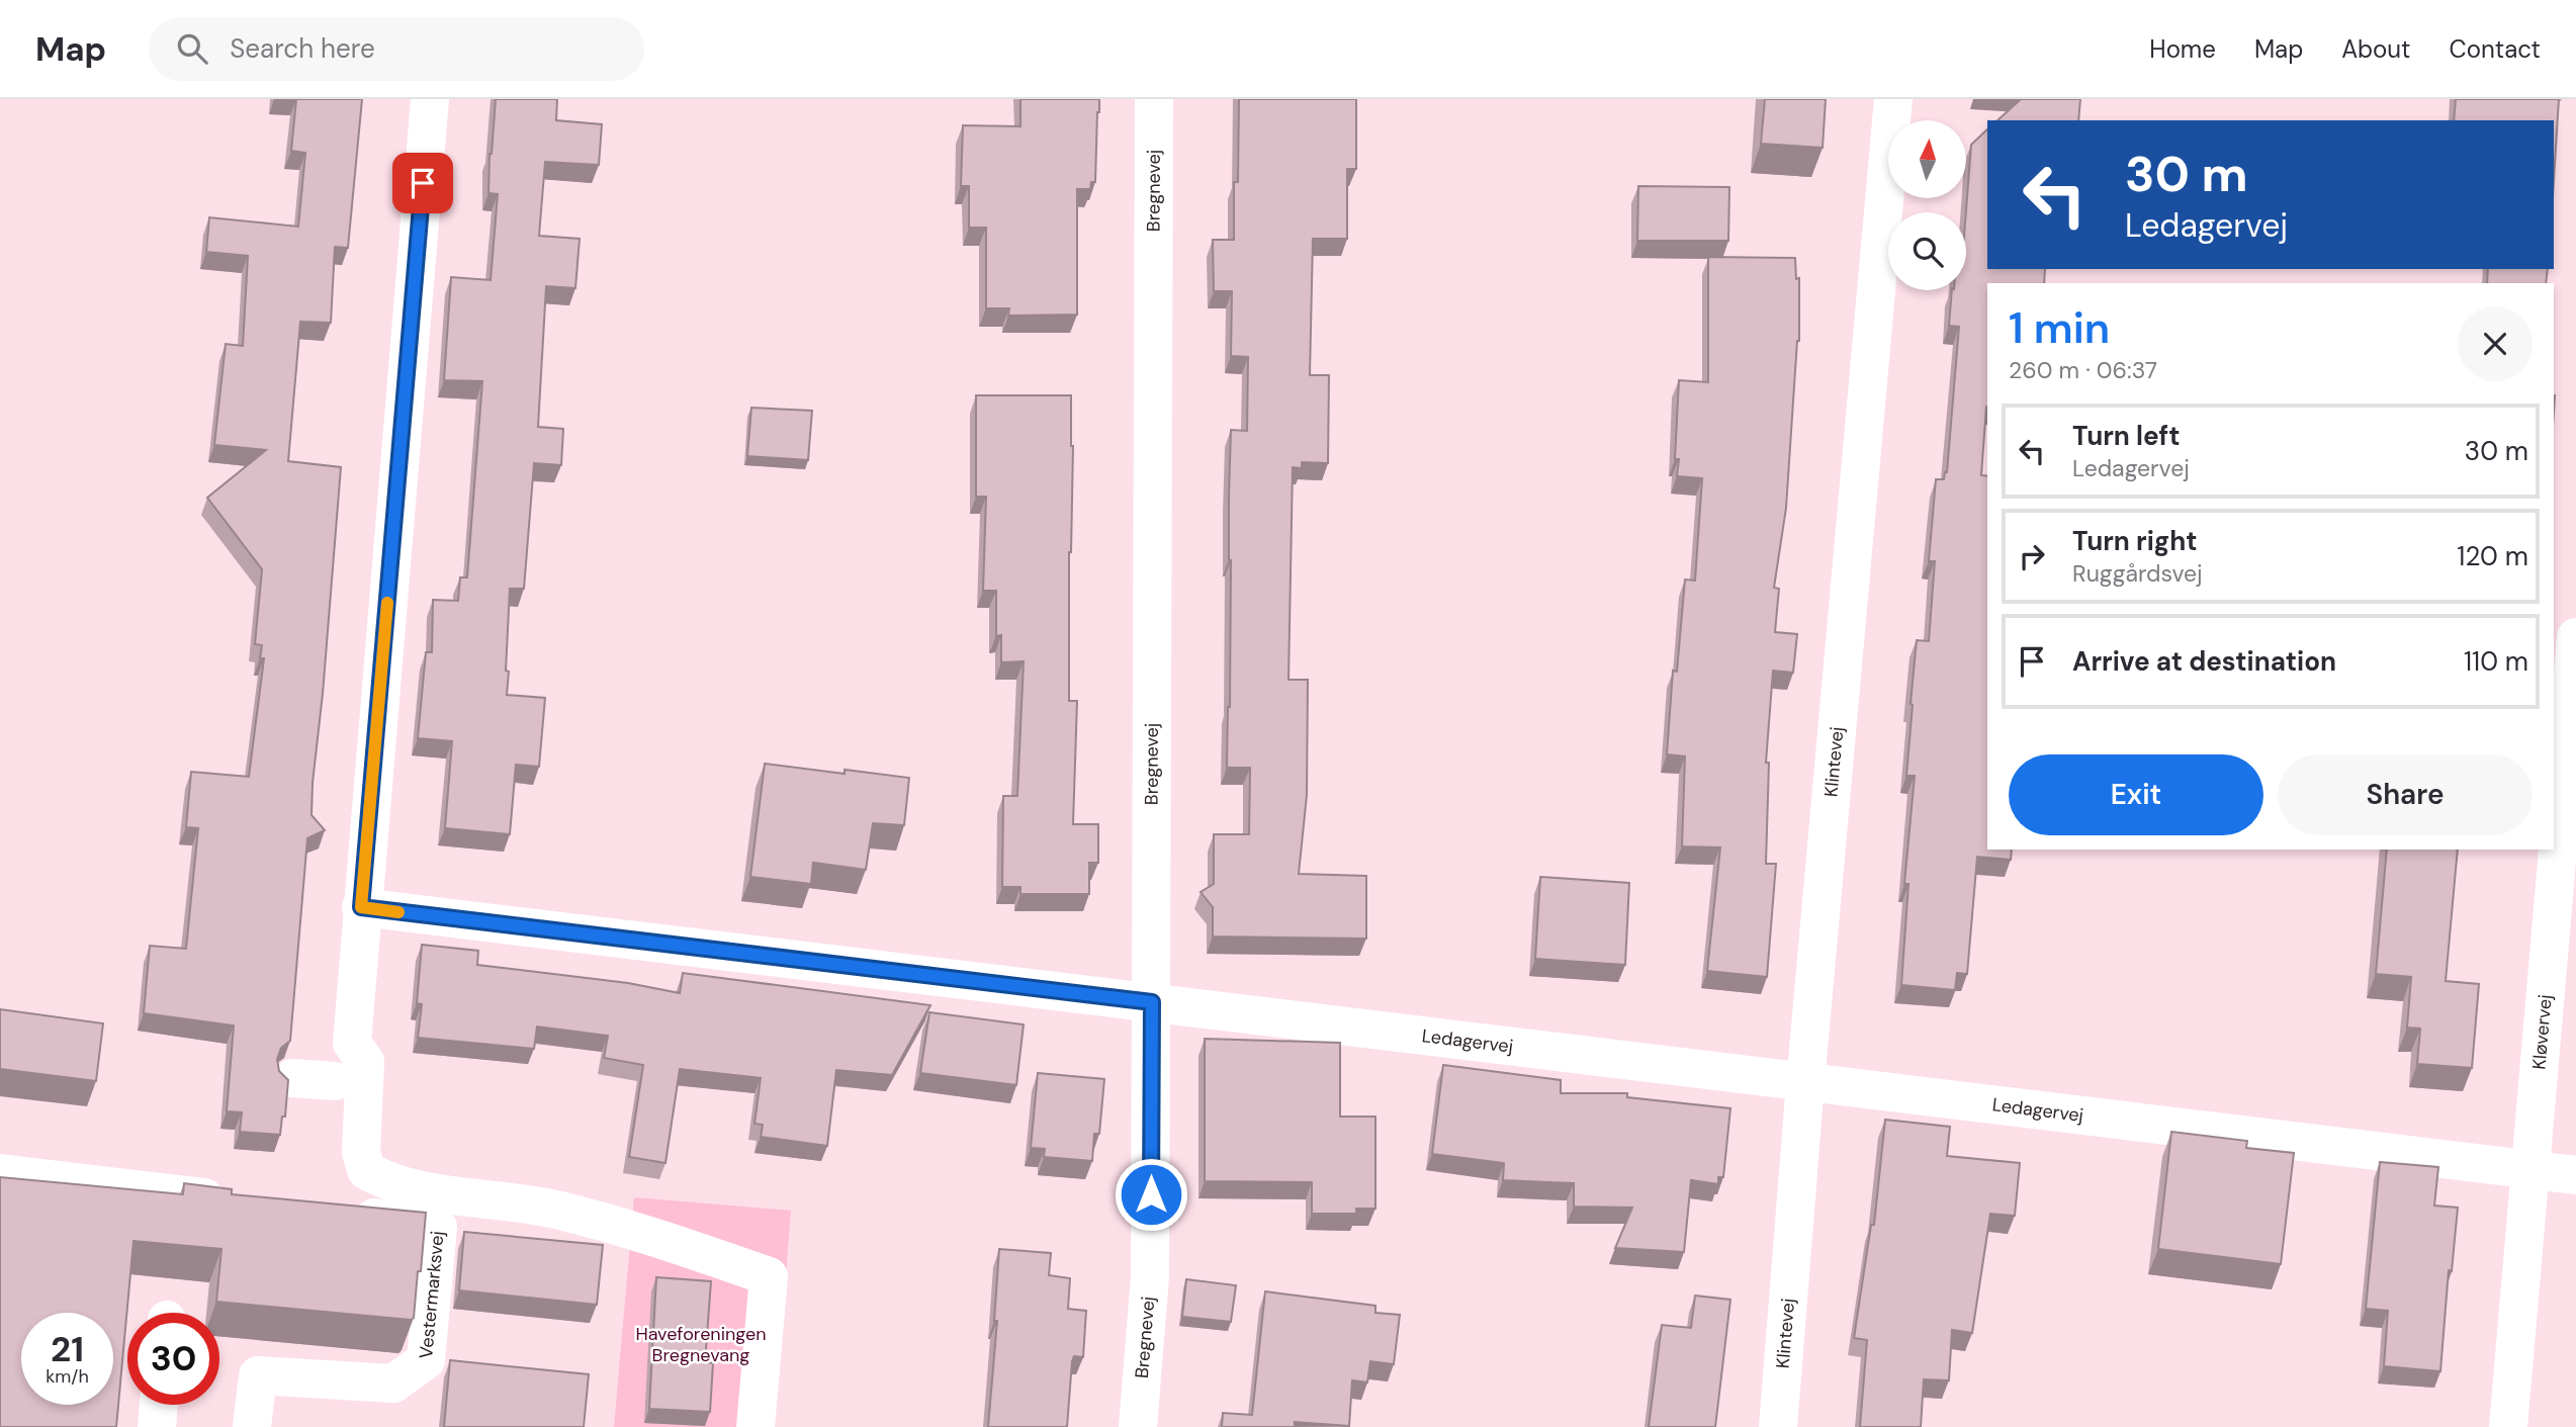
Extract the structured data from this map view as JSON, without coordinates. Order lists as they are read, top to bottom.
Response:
{
  "streets": {
    "street": [
      "Bregnevej",
      "Klintevej",
      "Kløvervej",
      "Ledagervej",
      "Vestermarksvej"
    ]
  },
  "crossings": [
    ["Bregnevej", "Ledagervej"],
    ["Klintevej", "Ledagervej"],
    ["Kløvervej", "Ledagervej"]
  ],
  "parks": ["Haveforeningen Bregnevang"],
  "north": "top",
  "page": {
    "header": "Map",
    "search": "Search here",
    "nav": [
      "Home",
      "Map",
      "About",
      "Contact"
    ],
    "turn": ["30 m", "Ledagervej"],
    "heading": ["1 min", "260 m · 06:37"],
    "list": [
      {
        "name": "Turn left",
        "note": "Ledagervej",
        "value": "30 m"
      },
      {
        "name": "Turn right",
        "note": "Ruggårdsvej",
        "value": "120 m"
      },
      {
        "name": "Arrive at destination",
        "value": "110 m"
      }
    ],
    "buttons": ["Exit", "Share"],
    "speed": "21 km/h",
    "limit": "30"
  }
}
